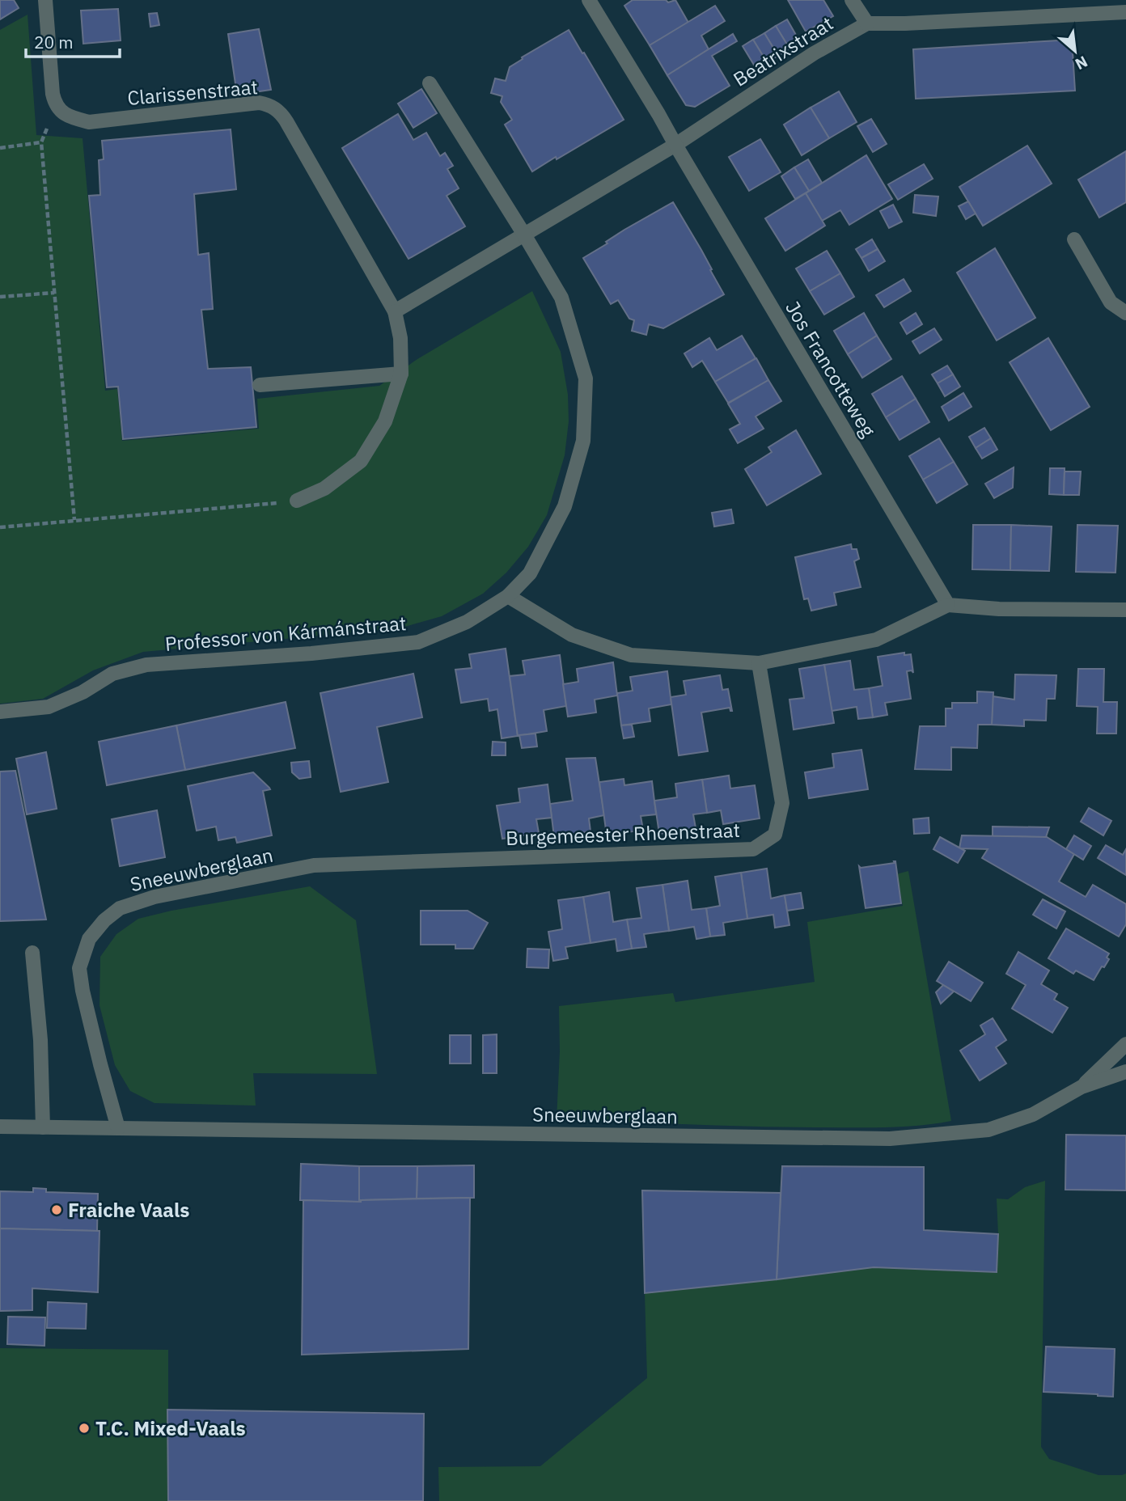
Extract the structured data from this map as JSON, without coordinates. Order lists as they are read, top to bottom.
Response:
{
  "streets": {
    "street": [
      "Beatrixstraat",
      "Clarissenstraat",
      "Jos Francotteweg",
      "Professor von Kármánstraat",
      "Burgemeester Rhoenstraat",
      "Sneeuwberglaan"
    ]
  },
  "crossings": [
    ["Beatrixstraat", "Jos Francotteweg"],
    ["Burgemeester Rhoenstraat", "Sneeuwberglaan"]
  ],
  "places": ["Fraiche Vaals", "T.C. Mixed-Vaals"],
  "scale_bar": "20 m",
  "north": "bottom right"
}
